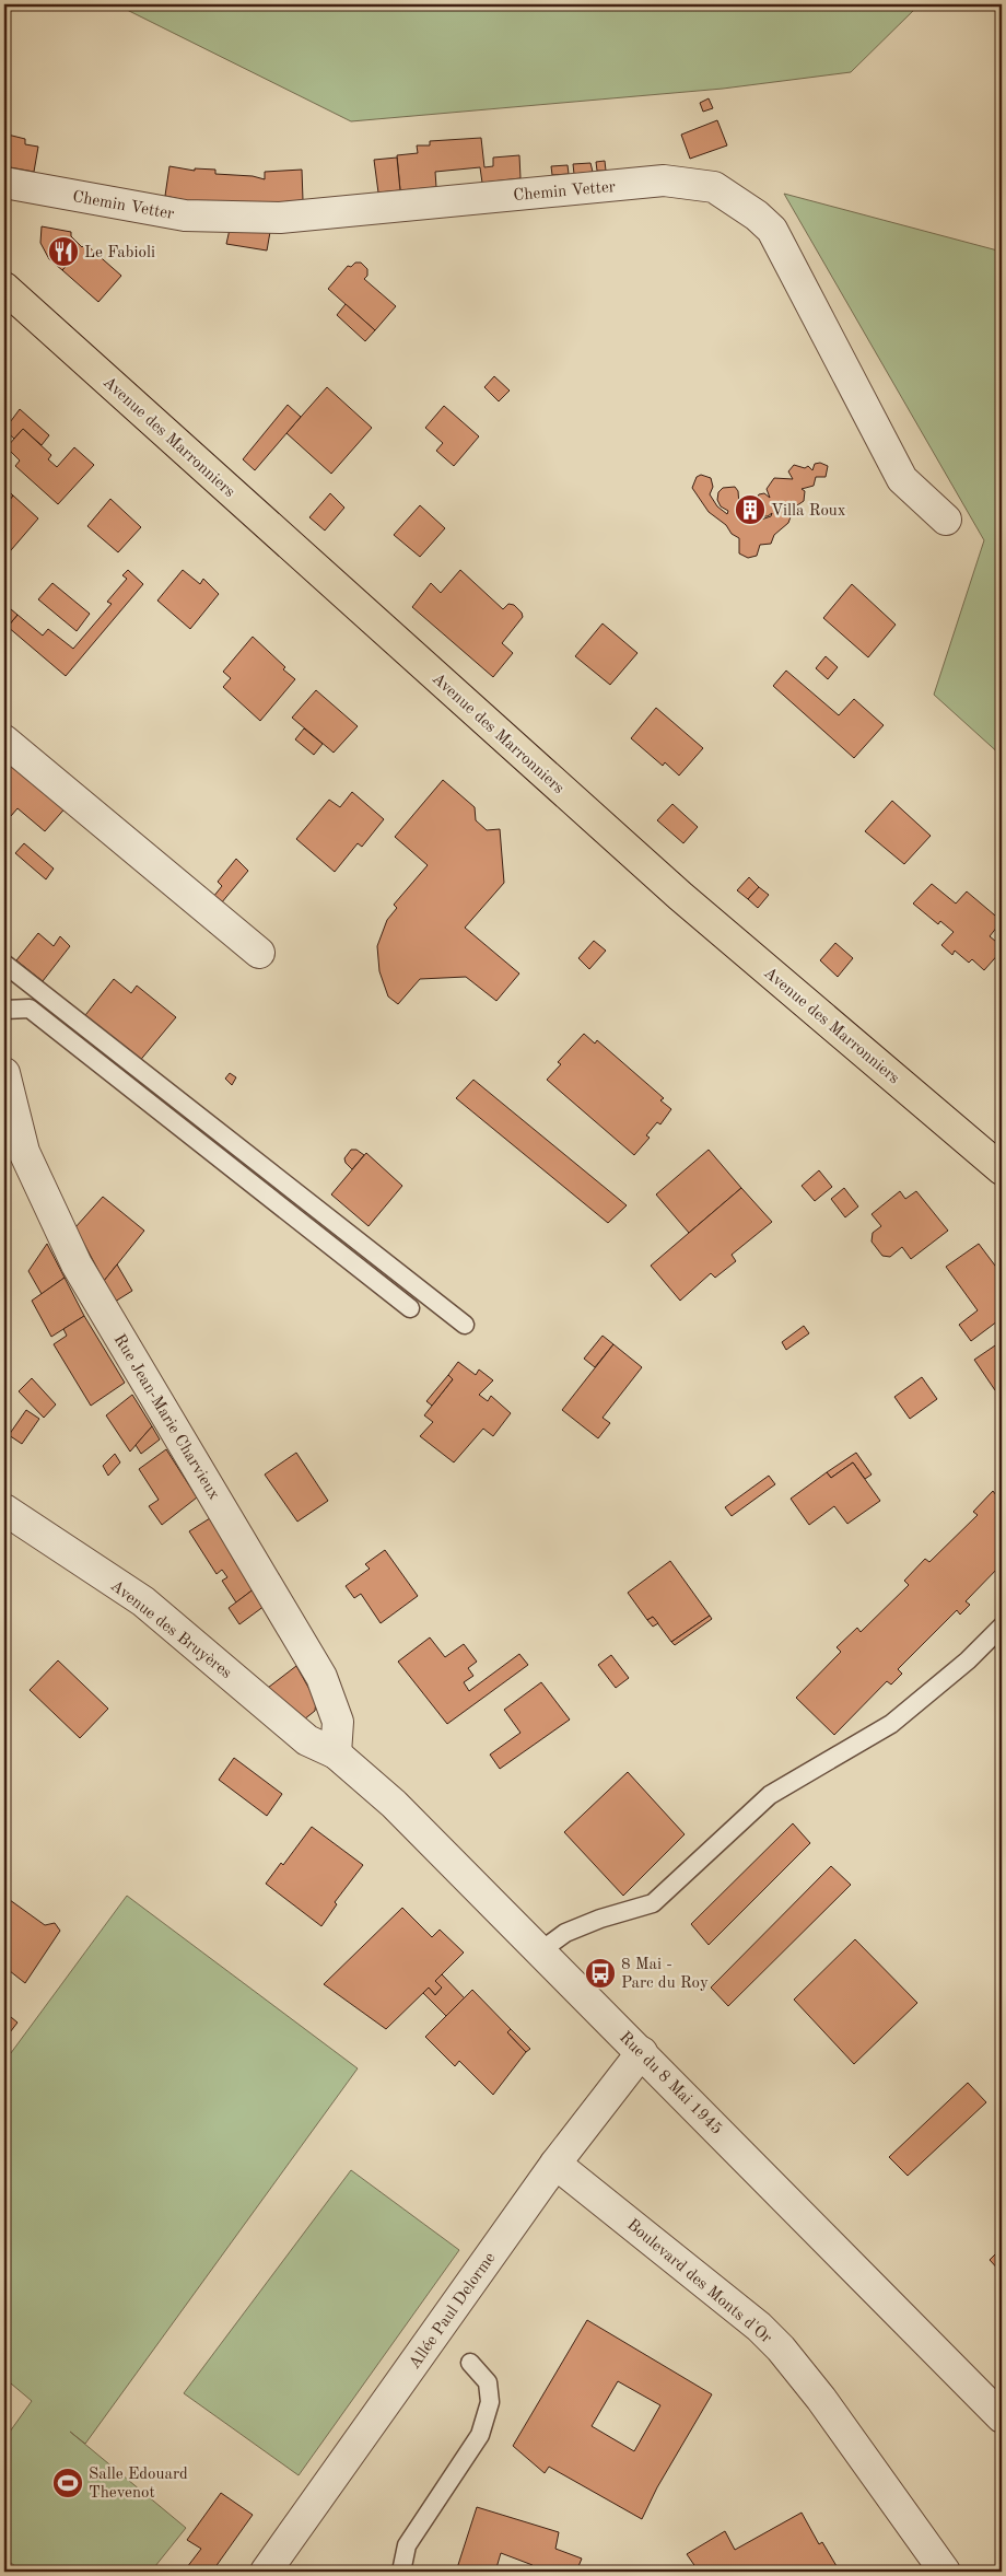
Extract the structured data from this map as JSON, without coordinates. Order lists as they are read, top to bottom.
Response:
{
  "streets": {
    "main road": ["Avenue des Marronniers"],
    "street": [
      "Chemin Vetter",
      "Rue Jean-Marie Charvieux",
      "Avenue des Bruyères",
      "Rue du 8 Mai 1945",
      "Boulevard des Monts d'Or",
      "Allée Paul Delorme"
    ]
  },
  "crossings": [
    ["Rue Jean-Marie Charvieux", "Avenue des Bruyères"],
    ["Rue Jean-Marie Charvieux", "Rue du 8 Mai 1945"],
    ["Avenue des Bruyères", "Rue du 8 Mai 1945"],
    ["Rue du 8 Mai 1945", "Allée Paul Delorme"],
    ["Boulevard des Monts d'Or", "Allée Paul Delorme"]
  ],
  "places": {
    "restaurant": ["Le Fabioli"],
    "building": ["Villa Roux"],
    "bus stop": ["8 Mai - Parc du Roy"],
    "sports": ["Salle Edouard Thevenot"]
  }
}
